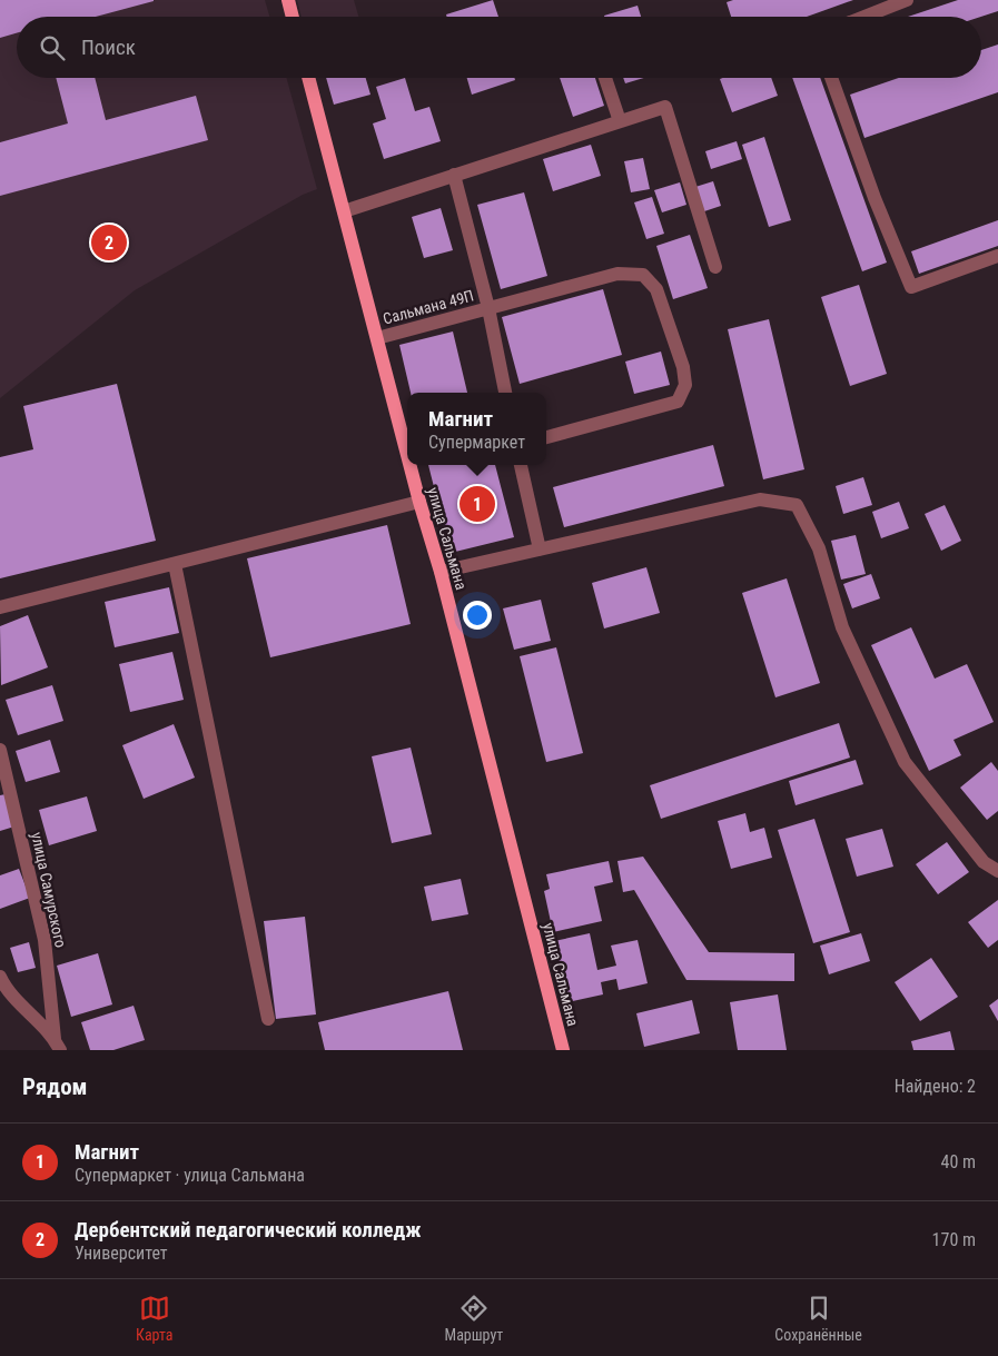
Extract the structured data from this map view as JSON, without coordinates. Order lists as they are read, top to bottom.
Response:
{
  "streets": {
    "main road": ["улица Сальмана"],
    "street": ["Сальмана 49П", "улица Самурского"]
  },
  "crossings": [
    ["Сальмана 49П", "улица Сальмана"]
  ],
  "page": {
    "search": "Поиск",
    "pins": ["2", "1"],
    "popup": ["Магнит", "Супермаркет"],
    "heading": ["Рядом", "Найдено: 2"],
    "list": [
      {
        "mark": "1",
        "name": "Магнит",
        "note": "Супермаркет · улица Сальмана",
        "value": "40 m"
      },
      {
        "mark": "2",
        "name": "Дербентский педагогический колледж",
        "note": "Университет",
        "value": "170 m"
      }
    ],
    "nav": ["Карта", "Маршрут", "Сохранённые"]
  }
}
